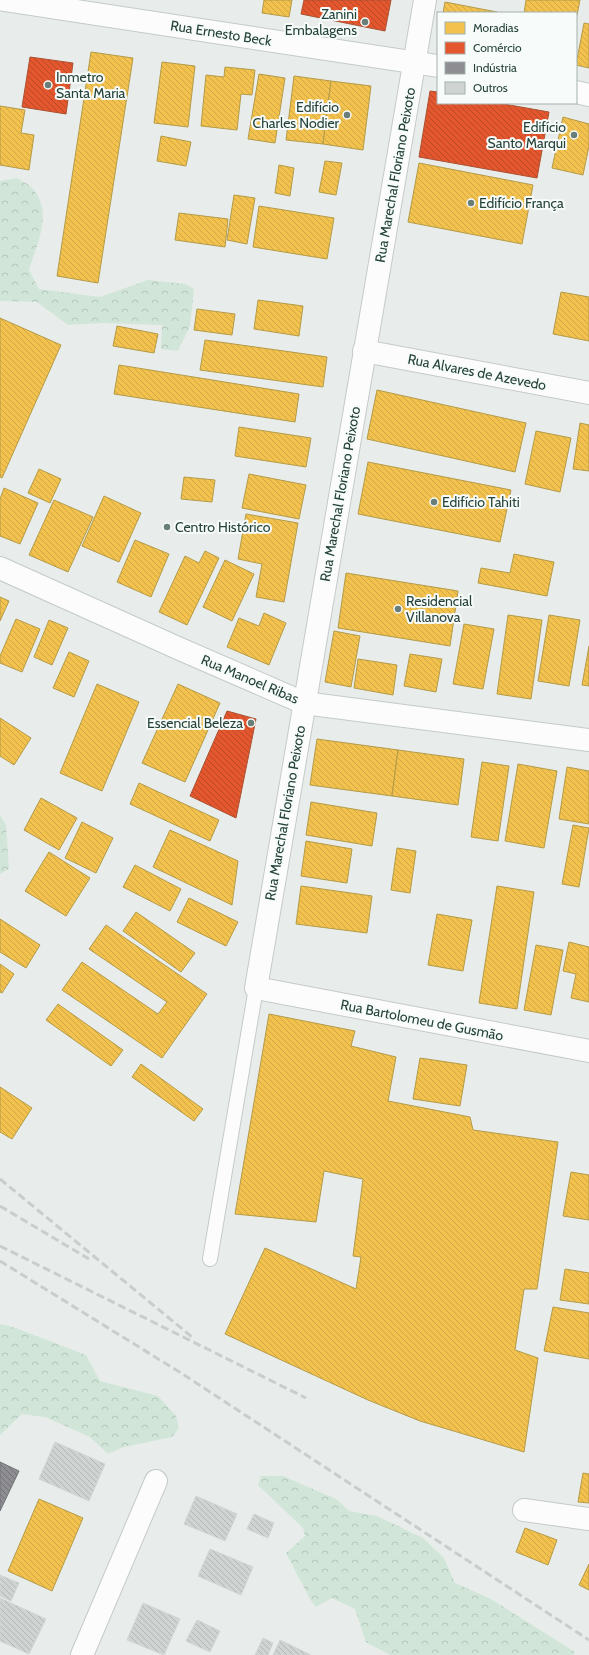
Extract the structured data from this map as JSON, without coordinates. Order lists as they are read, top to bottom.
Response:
{
  "streets": {
    "street": [
      "Rua Ernesto Beck",
      "Rua Marechal Floriano Peixoto",
      "Rua Alvares de Azevedo",
      "Rua Manoel Ribas",
      "Rua Bartolomeu de Gusmão"
    ]
  },
  "crossings": [
    ["Rua Ernesto Beck", "Rua Marechal Floriano Peixoto"],
    ["Rua Marechal Floriano Peixoto", "Rua Alvares de Azevedo"],
    ["Rua Marechal Floriano Peixoto", "Rua Manoel Ribas"],
    ["Rua Marechal Floriano Peixoto", "Rua Bartolomeu de Gusmão"]
  ],
  "places": [
    "Zanini Embalagens",
    "Inmetro Santa Maria",
    "Edifício Charles Nodier",
    "Edifício Santo Marqui",
    "Edifício França",
    "Edifício Tahiti",
    "Centro Histórico",
    "Residencial Villanova",
    "Essencial Beleza"
  ],
  "legend": [
    "Moradias",
    "Comércio",
    "Indústria",
    "Outros"
  ]
}
